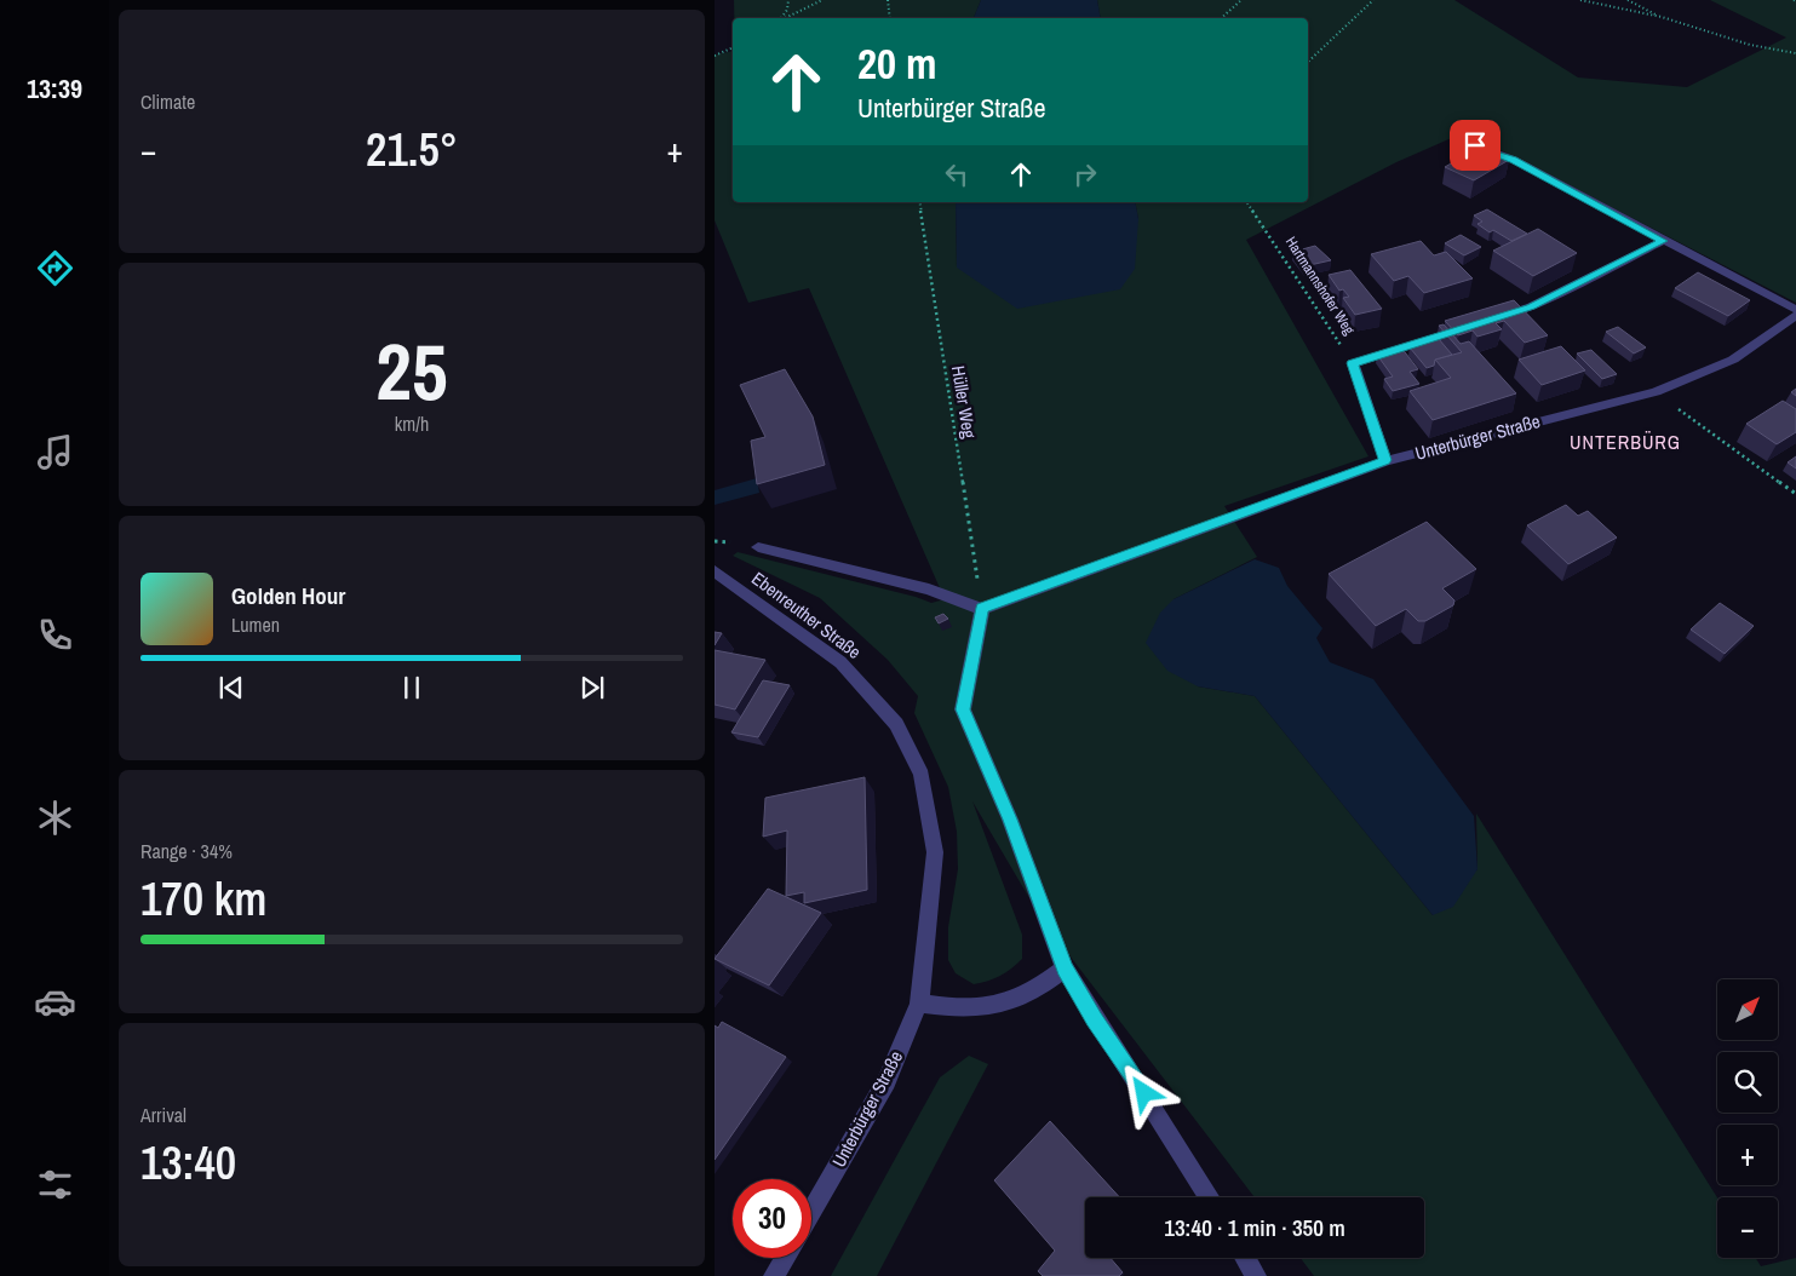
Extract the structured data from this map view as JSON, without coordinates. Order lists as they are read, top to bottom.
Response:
{
  "streets": {
    "street": ["Hartmannshofer Weg", "Unterbürger Straße", "Ebenreuther Straße"],
    "path": ["Hüller Weg"]
  },
  "crossings": [
    ["Hartmannshofer Weg", "Unterbürger Straße"],
    ["Hüller Weg", "Unterbürger Straße"],
    ["Unterbürger Straße", "Ebenreuther Straße"]
  ],
  "districts": ["UNTERBÜRG"],
  "north": "top right",
  "page": {
    "tabs": "13:39",
    "tile": [
      "Climate",
      ["25", "km/h"],
      ["Range · 34%", "170 km"],
      ["Arrival", "13:40"]
    ],
    "turn": ["20 m", "Unterbürger Straße"],
    "heat": ["−", "21.5°", "+"],
    "song": ["Golden Hour", "Lumen"],
    "map_buttons": ["+", "−"],
    "limit": "30",
    "trip": "13:40 · 1 min · 350 m"
  }
}
